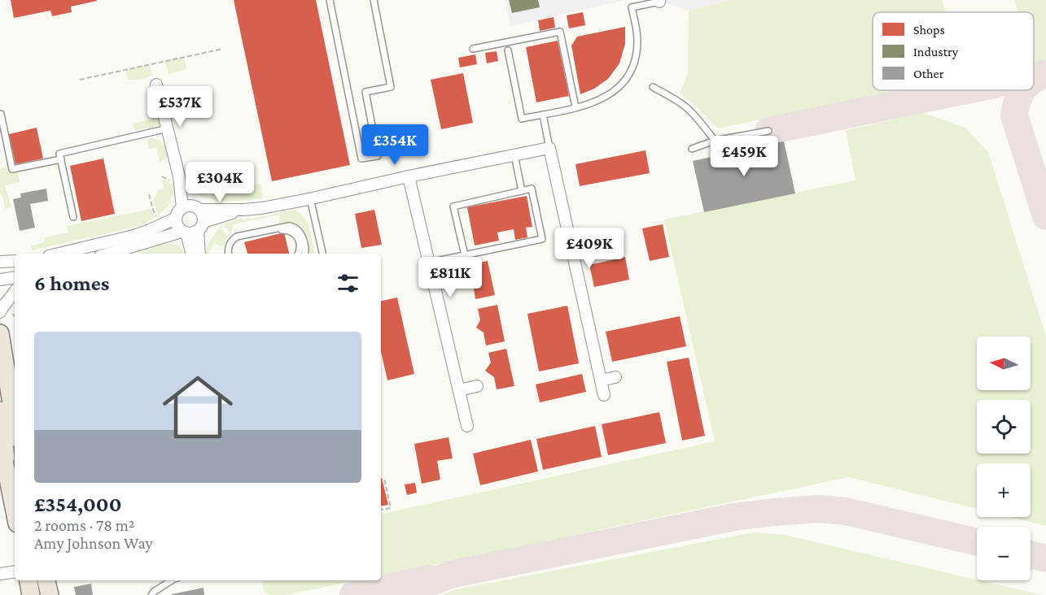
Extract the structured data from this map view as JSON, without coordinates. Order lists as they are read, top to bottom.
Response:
{
  "legend": ["Shops", "Industry", "Other"],
  "north": "left",
  "page": {
    "price": [
      "£537K",
      "£354K",
      "£459K",
      "£304K",
      "£409K",
      "£811K"
    ],
    "heading": "6 homes",
    "list": [
      {
        "name": "£354,000",
        "note": "2 rooms · 78 m² · Amy Johnson Way"
      }
    ],
    "map_buttons": ["+", "−"]
  }
}
